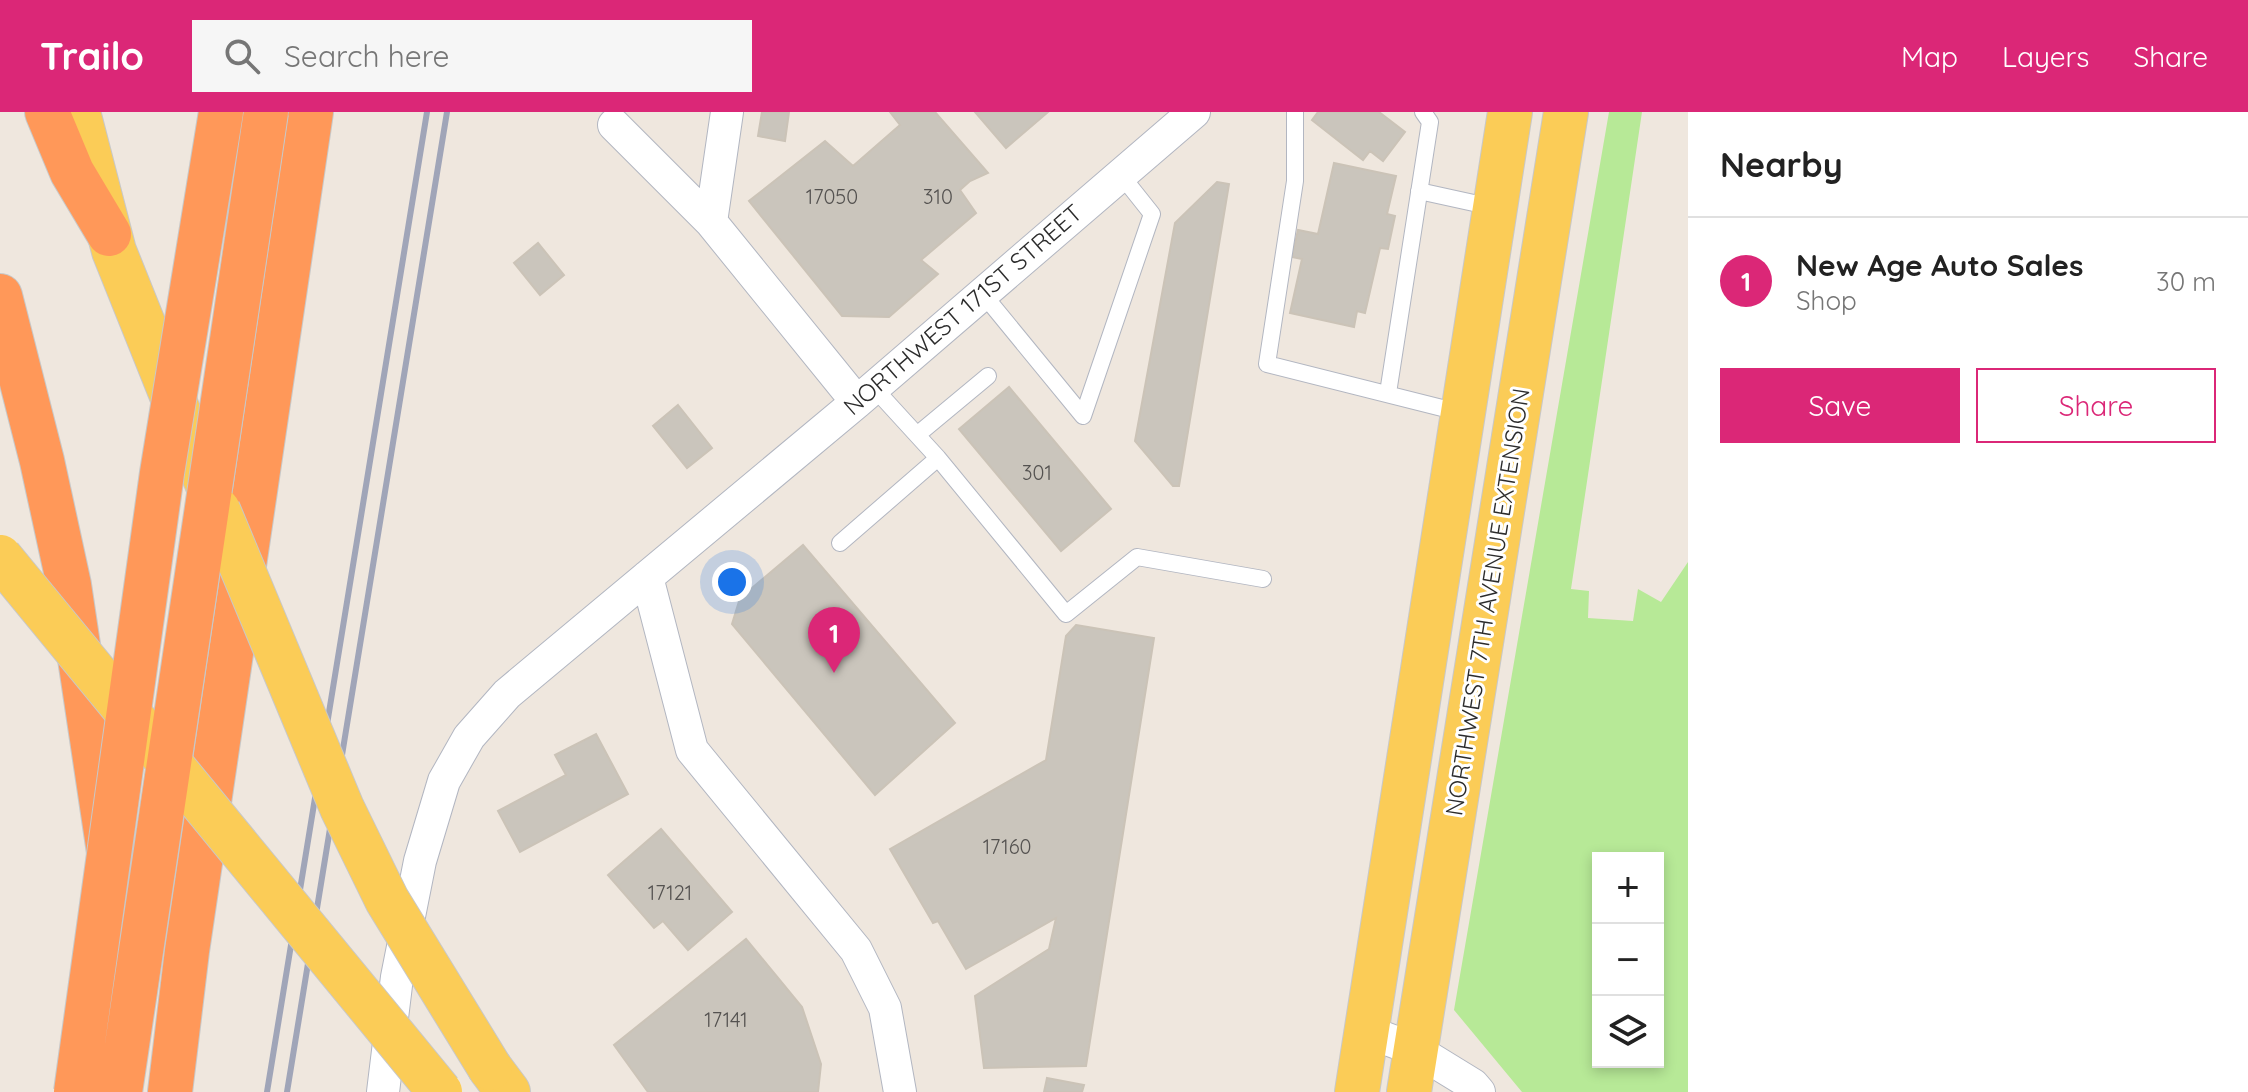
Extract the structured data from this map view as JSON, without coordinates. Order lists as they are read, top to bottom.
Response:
{
  "streets": {
    "main road": ["NORTHWEST 7TH AVENUE EXTENSION"],
    "street": ["NORTHWEST 171ST STREET"]
  },
  "house_numbers": [
    "17050",
    "310",
    "301",
    "17160",
    "17121",
    "17141"
  ],
  "page": {
    "header": "Trailo",
    "search": "Search here",
    "nav": ["Map", "Layers", "Share"],
    "heading": "Nearby",
    "list": [
      {
        "mark": "1",
        "name": "New Age Auto Sales",
        "note": "Shop",
        "value": "30 m"
      }
    ],
    "buttons": ["Save", "Share"],
    "pins": "1",
    "map_buttons": ["+", "−"]
  }
}
